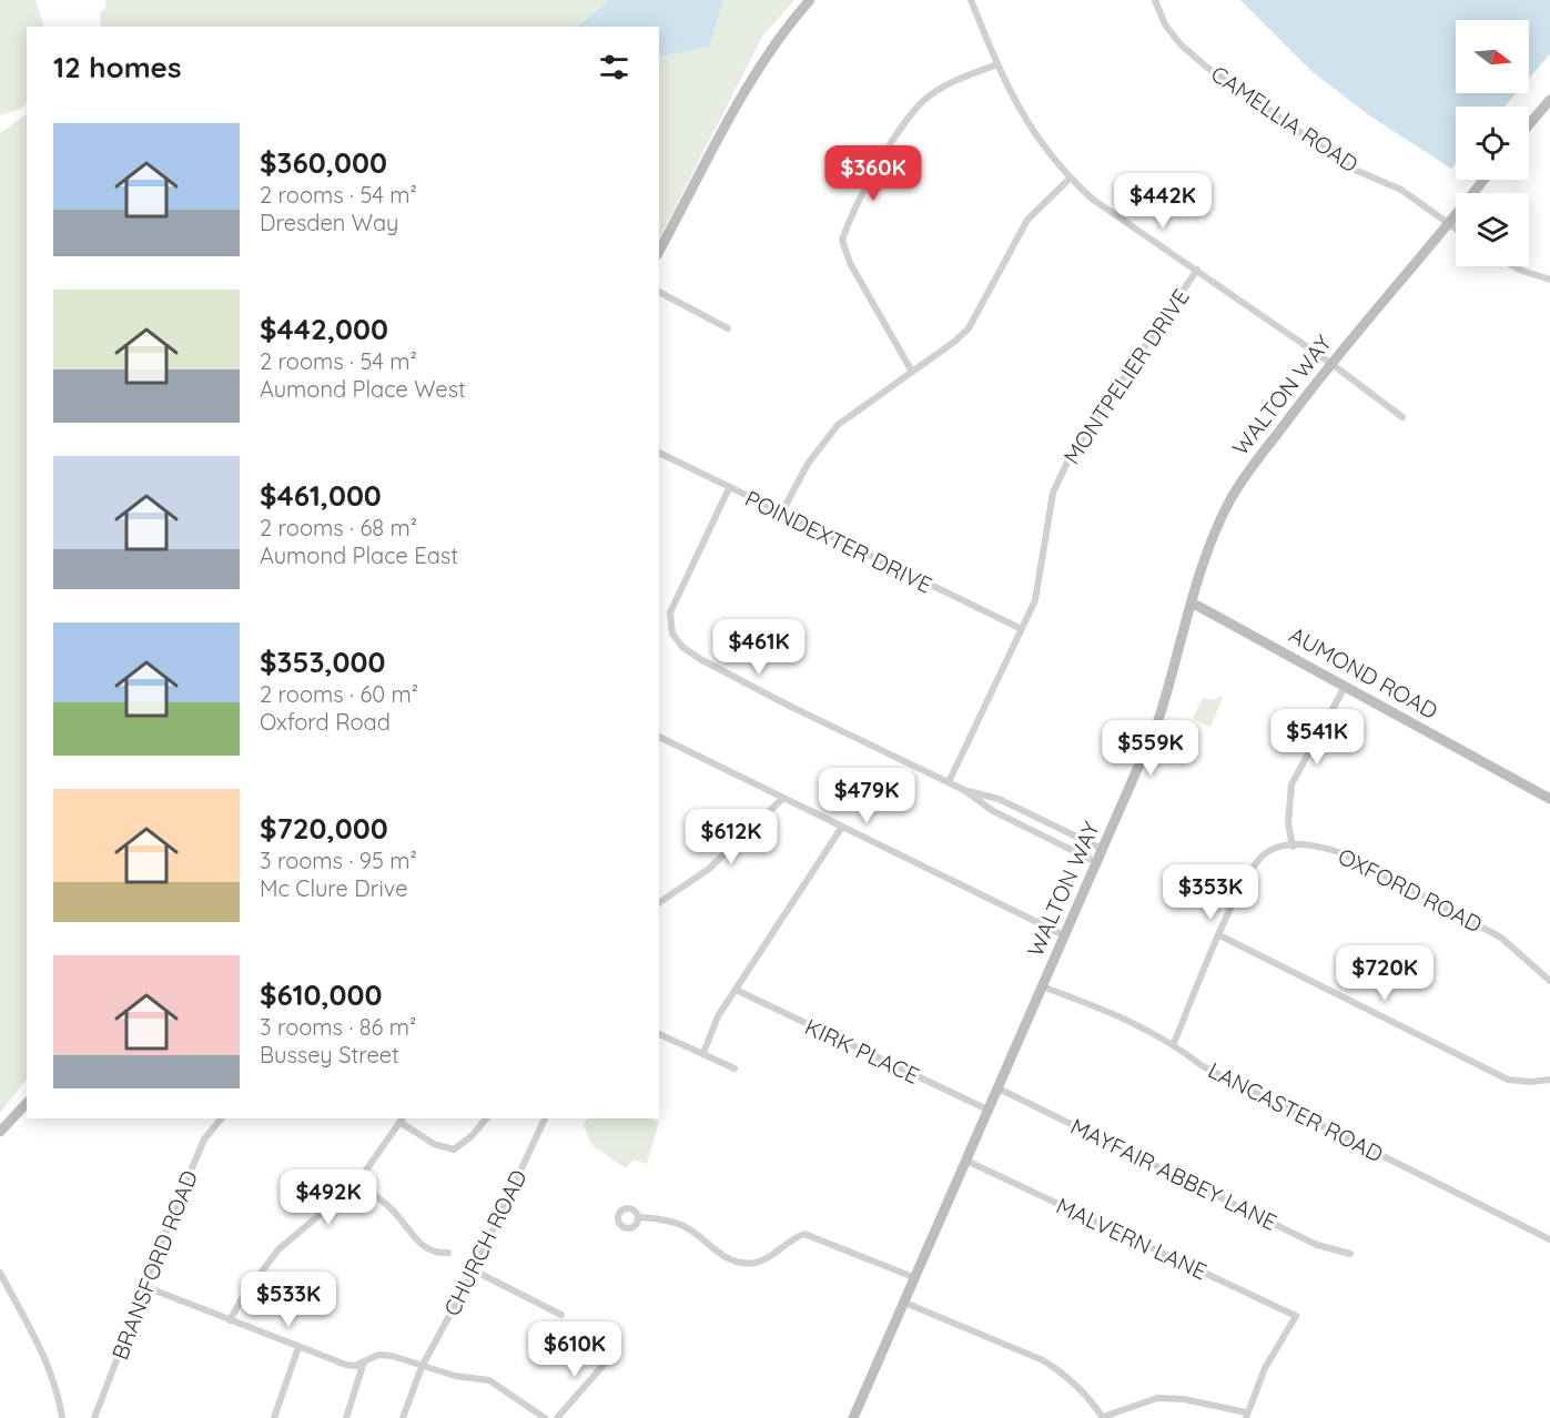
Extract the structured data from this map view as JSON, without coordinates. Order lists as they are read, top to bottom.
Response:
{
  "streets": {
    "main road": ["WALTON WAY", "AUMOND ROAD"],
    "street": [
      "CAMELLIA ROAD",
      "MONTPELIER DRIVE",
      "POINDEXTER DRIVE",
      "OXFORD ROAD",
      "KIRK PLACE",
      "LANCASTER ROAD",
      "MAYFAIR ABBEY LANE",
      "MALVERN LANE",
      "CHURCH ROAD",
      "BRANSFORD ROAD"
    ]
  },
  "crossings": [
    ["CAMELLIA ROAD", "WALTON WAY"],
    ["MONTPELIER DRIVE", "POINDEXTER DRIVE"],
    ["WALTON WAY", "AUMOND ROAD"],
    ["WALTON WAY", "KIRK PLACE"],
    ["WALTON WAY", "LANCASTER ROAD"],
    ["WALTON WAY", "MAYFAIR ABBEY LANE"],
    ["WALTON WAY", "MALVERN LANE"],
    ["OXFORD ROAD", "LANCASTER ROAD"]
  ],
  "north": "right",
  "page": {
    "heading": "12 homes",
    "list": [
      {
        "name": "$360,000",
        "note": "2 rooms · 54 m² · Dresden Way"
      },
      {
        "name": "$442,000",
        "note": "2 rooms · 54 m² · Aumond Place West"
      },
      {
        "name": "$461,000",
        "note": "2 rooms · 68 m² · Aumond Place East"
      },
      {
        "name": "$353,000",
        "note": "2 rooms · 60 m² · Oxford Road"
      },
      {
        "name": "$720,000",
        "note": "3 rooms · 95 m² · Mc Clure Drive"
      },
      {
        "name": "$610,000",
        "note": "3 rooms · 86 m² · Bussey Street"
      }
    ],
    "price": [
      "$360K",
      "$442K",
      "$461K",
      "$541K",
      "$559K",
      "$479K",
      "$612K",
      "$353K",
      "$720K",
      "$492K",
      "$533K",
      "$610K"
    ]
  }
}
